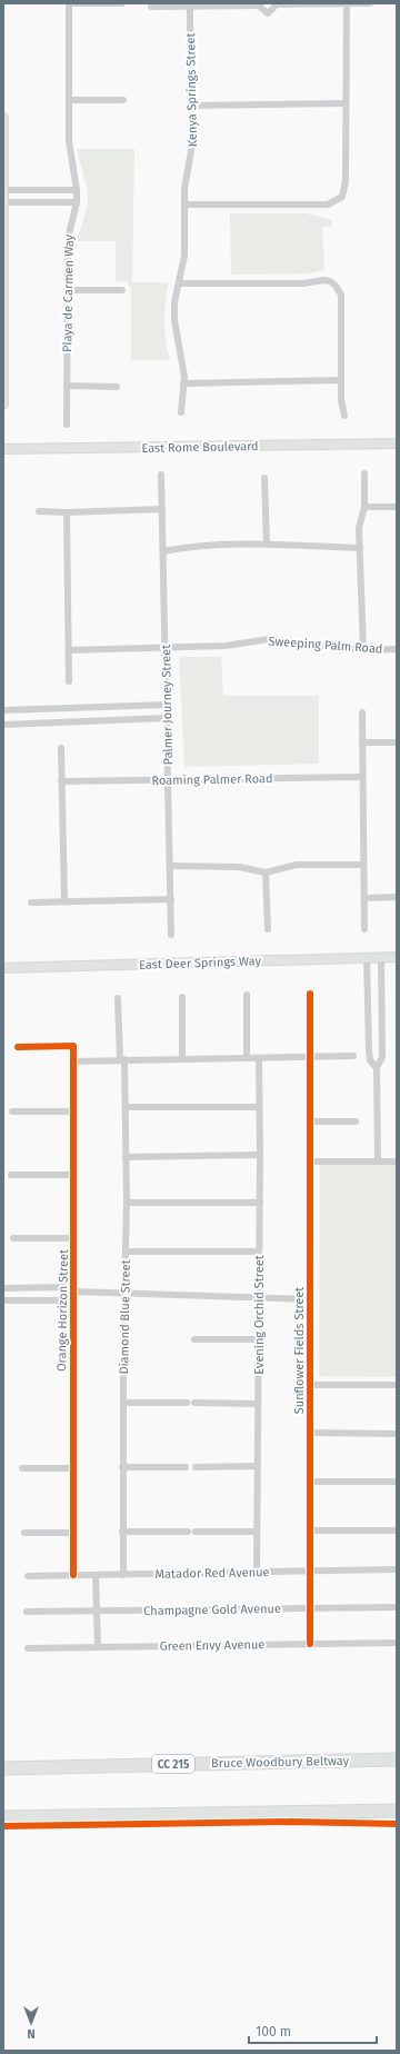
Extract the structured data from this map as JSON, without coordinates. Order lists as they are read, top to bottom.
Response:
{
  "streets": {
    "highway": ["Bruce Woodbury Beltway", "CC 215"],
    "street": [
      "Kenya Springs Street",
      "Playa de Carmen Way",
      "East Rome Boulevard",
      "Sweeping Palm Road",
      "Palmer Journey Street",
      "Roaming Palmer Road",
      "East Deer Springs Way",
      "Orange Horizon Street",
      "Evening Orchid Street",
      "Diamond Blue Street",
      "Sunflower Fields Street",
      "Matador Red Avenue",
      "Champagne Gold Avenue",
      "Green Envy Avenue"
    ]
  },
  "crossings": [
    ["Sweeping Palm Road", "Palmer Journey Street"],
    ["Palmer Journey Street", "Roaming Palmer Road"],
    ["Orange Horizon Street", "Matador Red Avenue"],
    ["Evening Orchid Street", "Matador Red Avenue"],
    ["Diamond Blue Street", "Matador Red Avenue"],
    ["Sunflower Fields Street", "Matador Red Avenue"],
    ["Sunflower Fields Street", "Champagne Gold Avenue"],
    ["Sunflower Fields Street", "Green Envy Avenue"]
  ],
  "scale_bar": "100 m",
  "north": "bottom"
}
